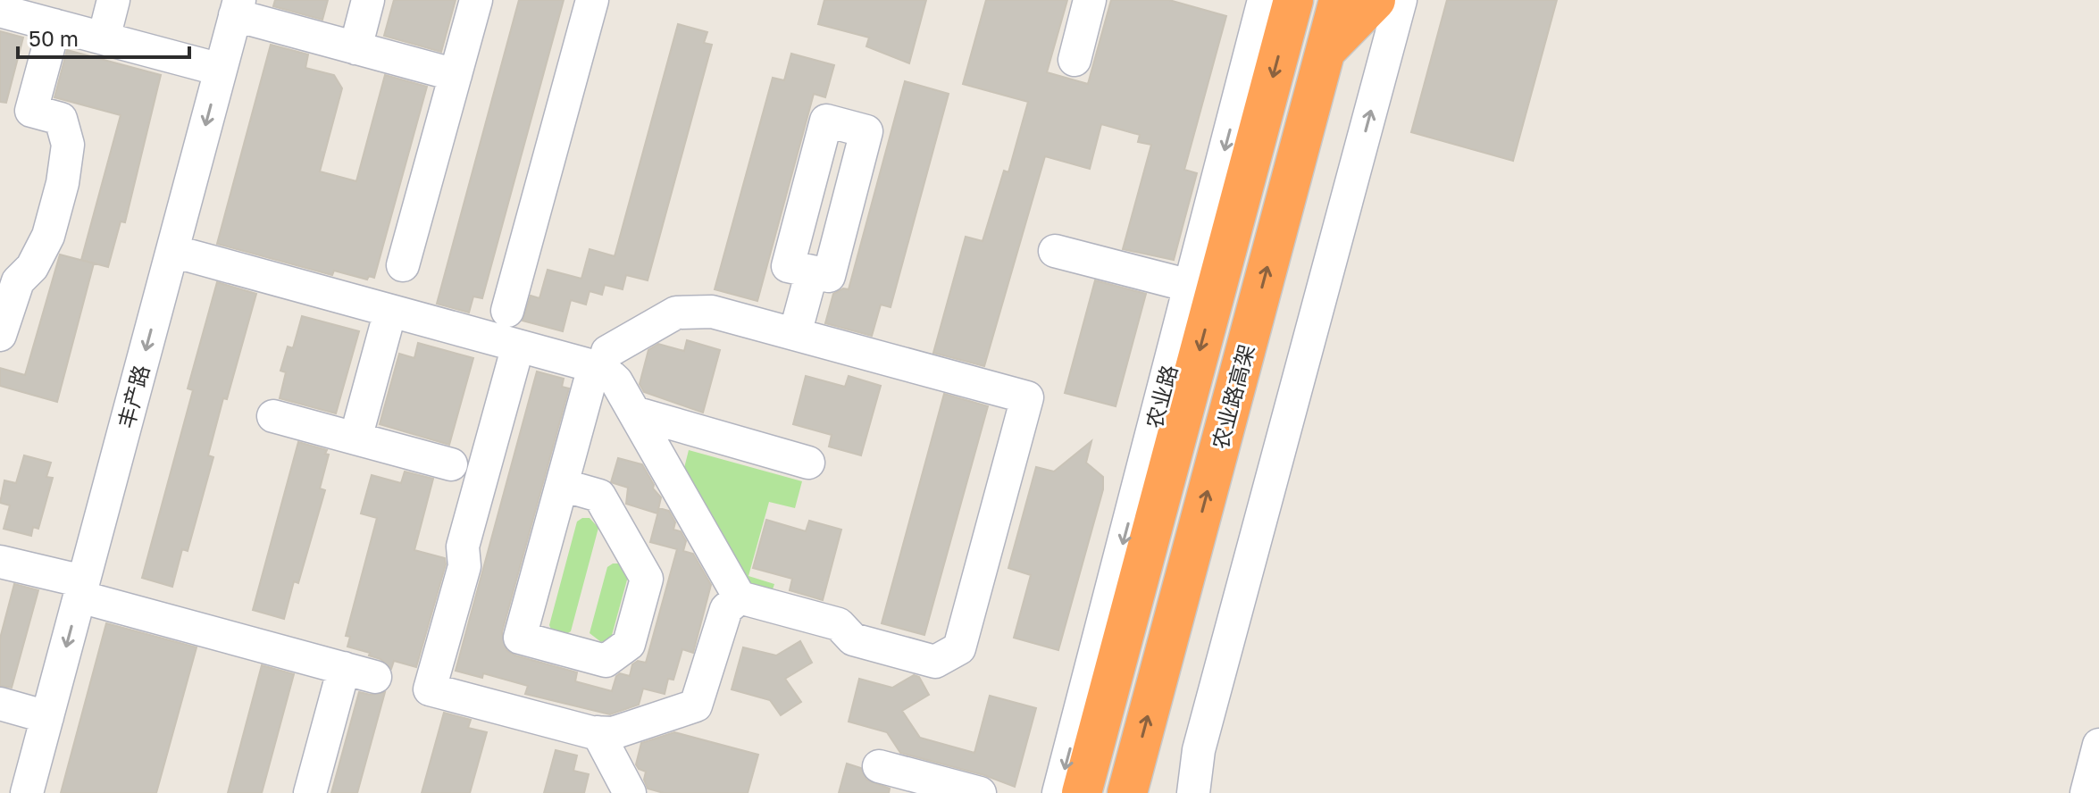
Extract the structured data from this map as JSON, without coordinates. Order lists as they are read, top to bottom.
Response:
{
  "streets": {
    "highway": ["农业路高架"],
    "street": ["丰产路", "农业路"]
  },
  "crossings": [
    ["农业路", "农业路高架"]
  ],
  "scale_bar": "50 m"
}
